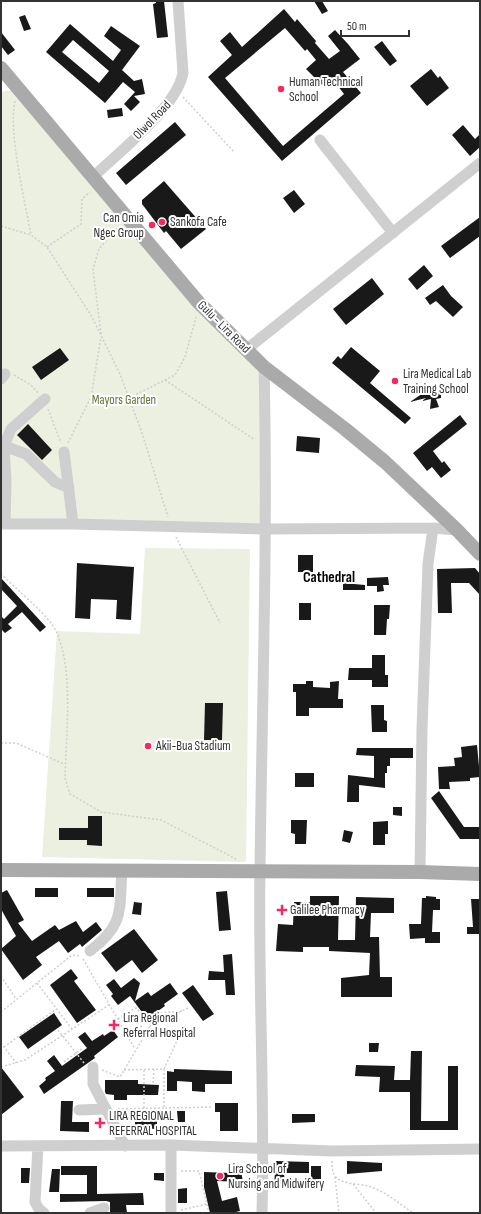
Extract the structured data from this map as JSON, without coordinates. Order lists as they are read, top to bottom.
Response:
{
  "streets": {
    "main road": ["Gulu - Lira Road"],
    "street": ["Olwol Road"]
  },
  "crossings": [
    ["Olwol Road", "Gulu - Lira Road"]
  ],
  "districts": ["Cathedral"],
  "parks": ["Mayors Garden"],
  "places": {
    "other": [
      "Human Technical School",
      "Sankofa Cafe",
      "Can Omia Ngec Group",
      "Lira Medical Lab Training School",
      "Akii-Bua Stadium",
      "Lira School of Nursing and Midwifery"
    ],
    "health": ["Galilee Pharmacy", "Lira Regional Referral Hospital", "LIRA REGIONAL REFERRAL HOSPITAL"]
  },
  "scale_bar": "50 m"
}
